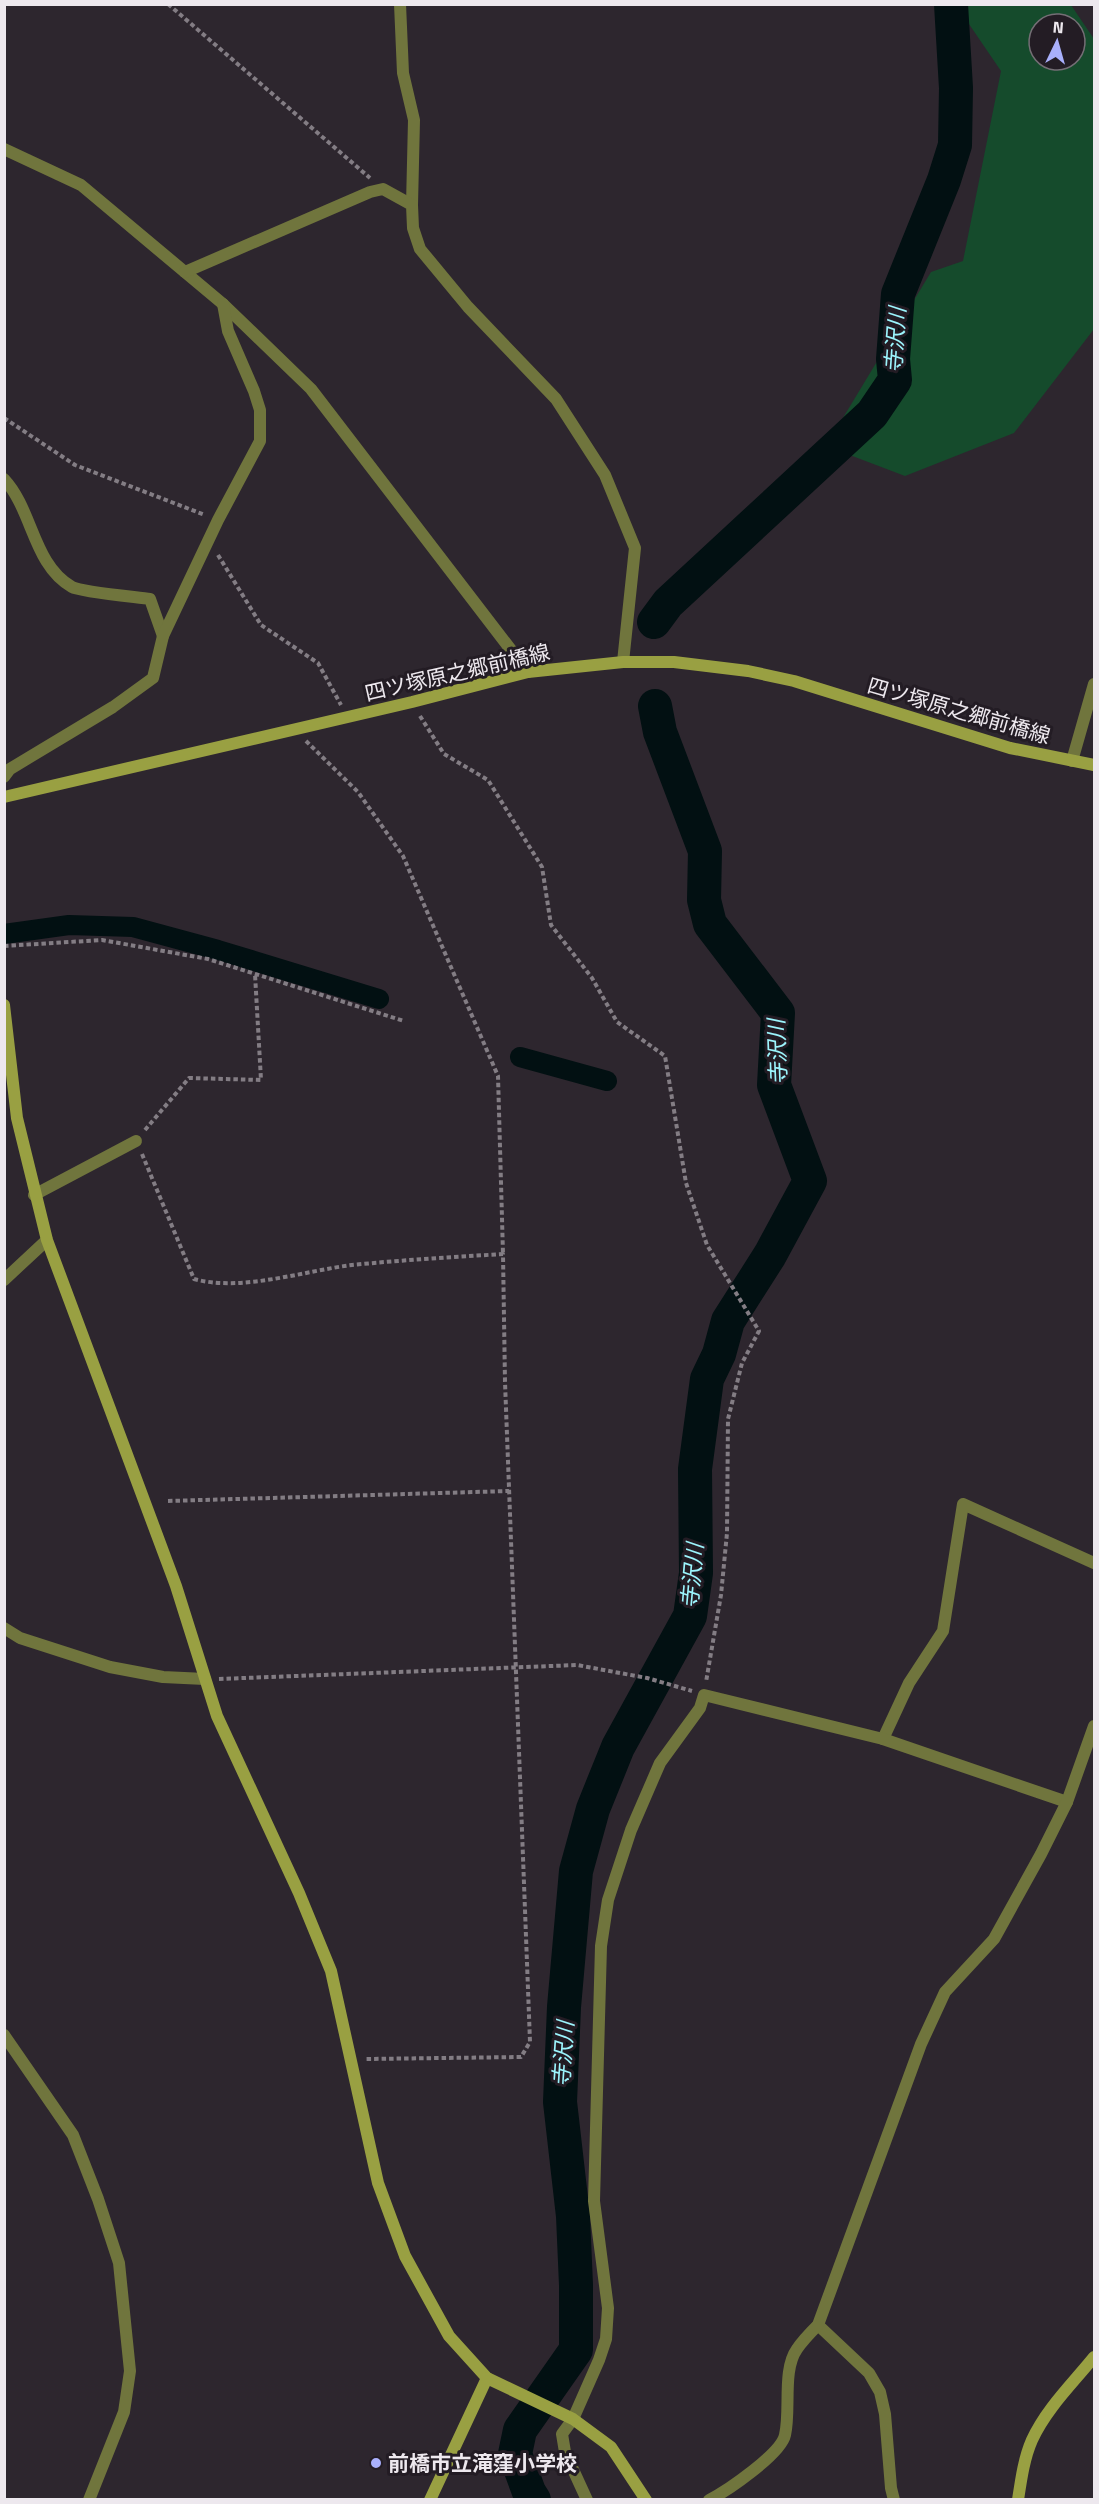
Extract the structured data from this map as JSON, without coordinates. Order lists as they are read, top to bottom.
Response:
{
  "streets": {
    "street": ["四ツ塚原之郷前橋線"]
  },
  "water": ["寺沢川"],
  "places": ["前橋市立滝窪小学校"],
  "north": "top"
}
